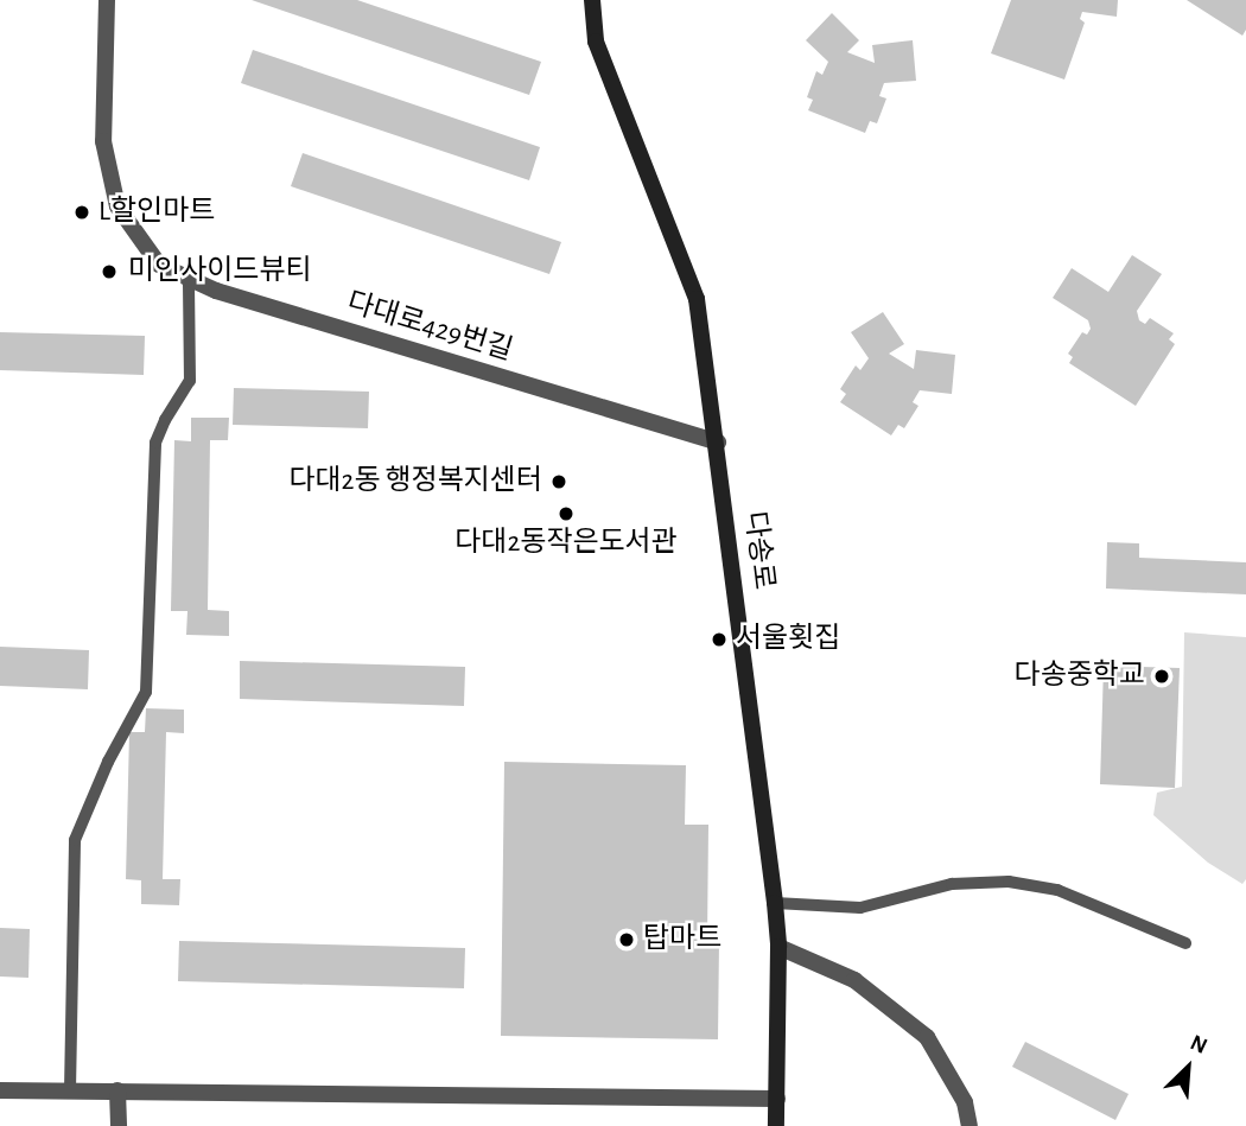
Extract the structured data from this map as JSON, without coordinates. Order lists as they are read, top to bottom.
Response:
{
  "streets": {
    "main road": ["다송로"],
    "street": ["다대로429번길"]
  },
  "crossings": [
    ["다대로429번길", "다송로"]
  ],
  "places": [
    "L할인마트",
    "미인사이드뷰티",
    "다대2동 행정복지센터",
    "다대2동작은도서관",
    "서울횟집",
    "다송중학교",
    "탑마트"
  ],
  "north": "top right"
}
